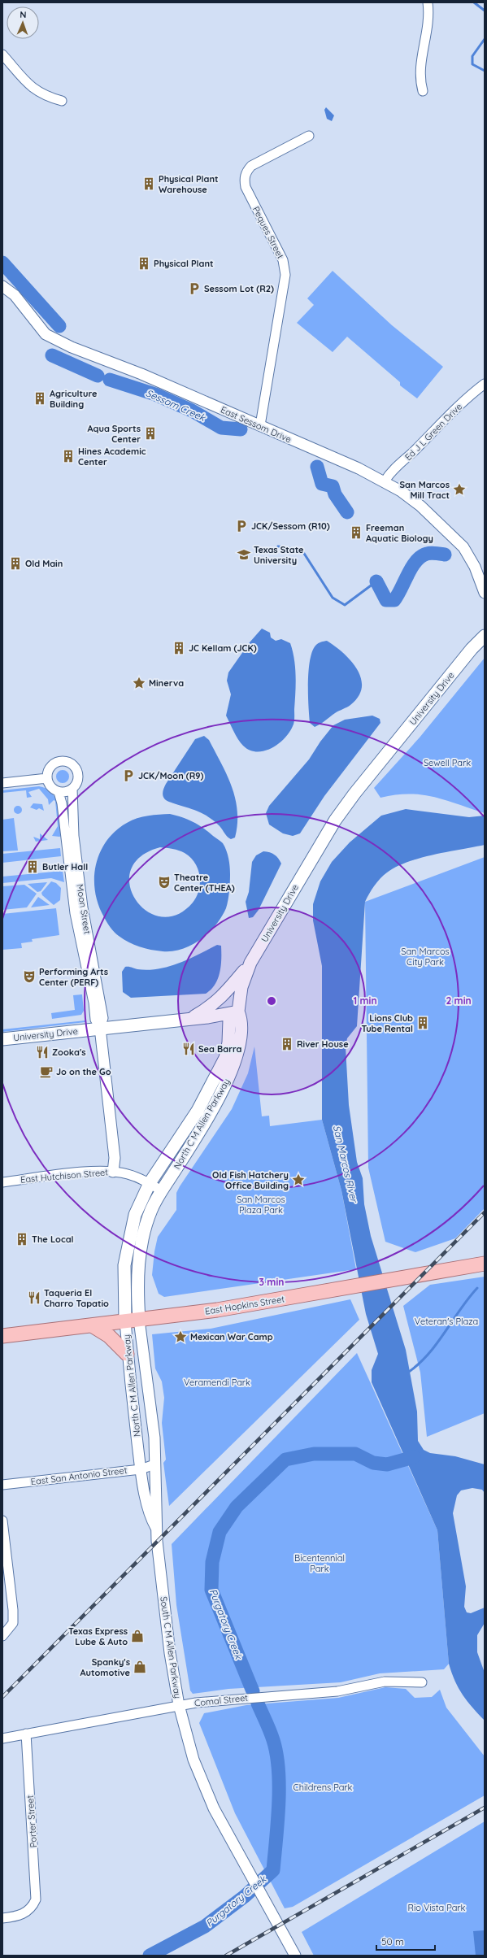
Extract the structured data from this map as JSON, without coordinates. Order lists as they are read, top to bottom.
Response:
{
  "streets": {
    "main road": ["University Drive", "North C M Allen Parkway", "East Hopkins Street"],
    "street": [
      "Peques Street",
      "East Sessom Drive",
      "Ed J L Green Drive",
      "Moon Street",
      "East Hutchison Street",
      "East San Antonio Street",
      "South C M Allen Parkway",
      "Comal Street",
      "Porter Street"
    ]
  },
  "crossings": [
    ["Peques Street", "East Sessom Drive"],
    ["East Sessom Drive", "Ed J L Green Drive"],
    ["University Drive", "Moon Street"],
    ["University Drive", "North C M Allen Parkway"],
    ["Moon Street", "East Hutchison Street"],
    ["North C M Allen Parkway", "East Hutchison Street"],
    ["North C M Allen Parkway", "East Hopkins Street"],
    ["North C M Allen Parkway", "East San Antonio Street"],
    ["North C M Allen Parkway", "South C M Allen Parkway"],
    ["East San Antonio Street", "South C M Allen Parkway"],
    ["South C M Allen Parkway", "Comal Street"],
    ["Comal Street", "Porter Street"]
  ],
  "water": ["Sessom Creek", "San Marcos River", "Purgatory Creek"],
  "parks": [
    "Sewell Park",
    "San Marcos City Park",
    "San Marcos Plaza Park",
    "Veteran's Plaza",
    "Veramendi Park",
    "Bicentennial Park",
    "Childrens Park",
    "Rio Vista Park"
  ],
  "places": {
    "building": [
      "Physical Plant Warehouse",
      "Physical Plant",
      "Agriculture Building",
      "Aqua Sports Center",
      "Hines Academic Center",
      "Freeman Aquatic Biology",
      "Old Main",
      "JC Kellam (JCK)",
      "Butler Hall",
      "Lions Club Tube Rental",
      "River House",
      "The Local"
    ],
    "parking": ["Sessom Lot (R2)", "JCK/Sessom (R10)", "JCK/Moon (R9)"],
    "place": [
      "San Marcos Mill Tract",
      "Minerva",
      "Old Fish Hatchery Office Building",
      "Mexican War Camp"
    ],
    "school or university": ["Texas State University"],
    "theatre": ["Theatre Center (THEA)", "Performing Arts Center (PERF)"],
    "restaurant": ["Sea Barra", "Zooka's", "Taqueria El Charro Tapatio"],
    "cafe": ["Jo on the Go"],
    "shop": ["Texas Express Lube & Auto", "Spanky's Automotive"]
  },
  "scale_bar": "50 m",
  "north": "top",
  "rings": ["1 min", "2 min", "3 min"]
}
